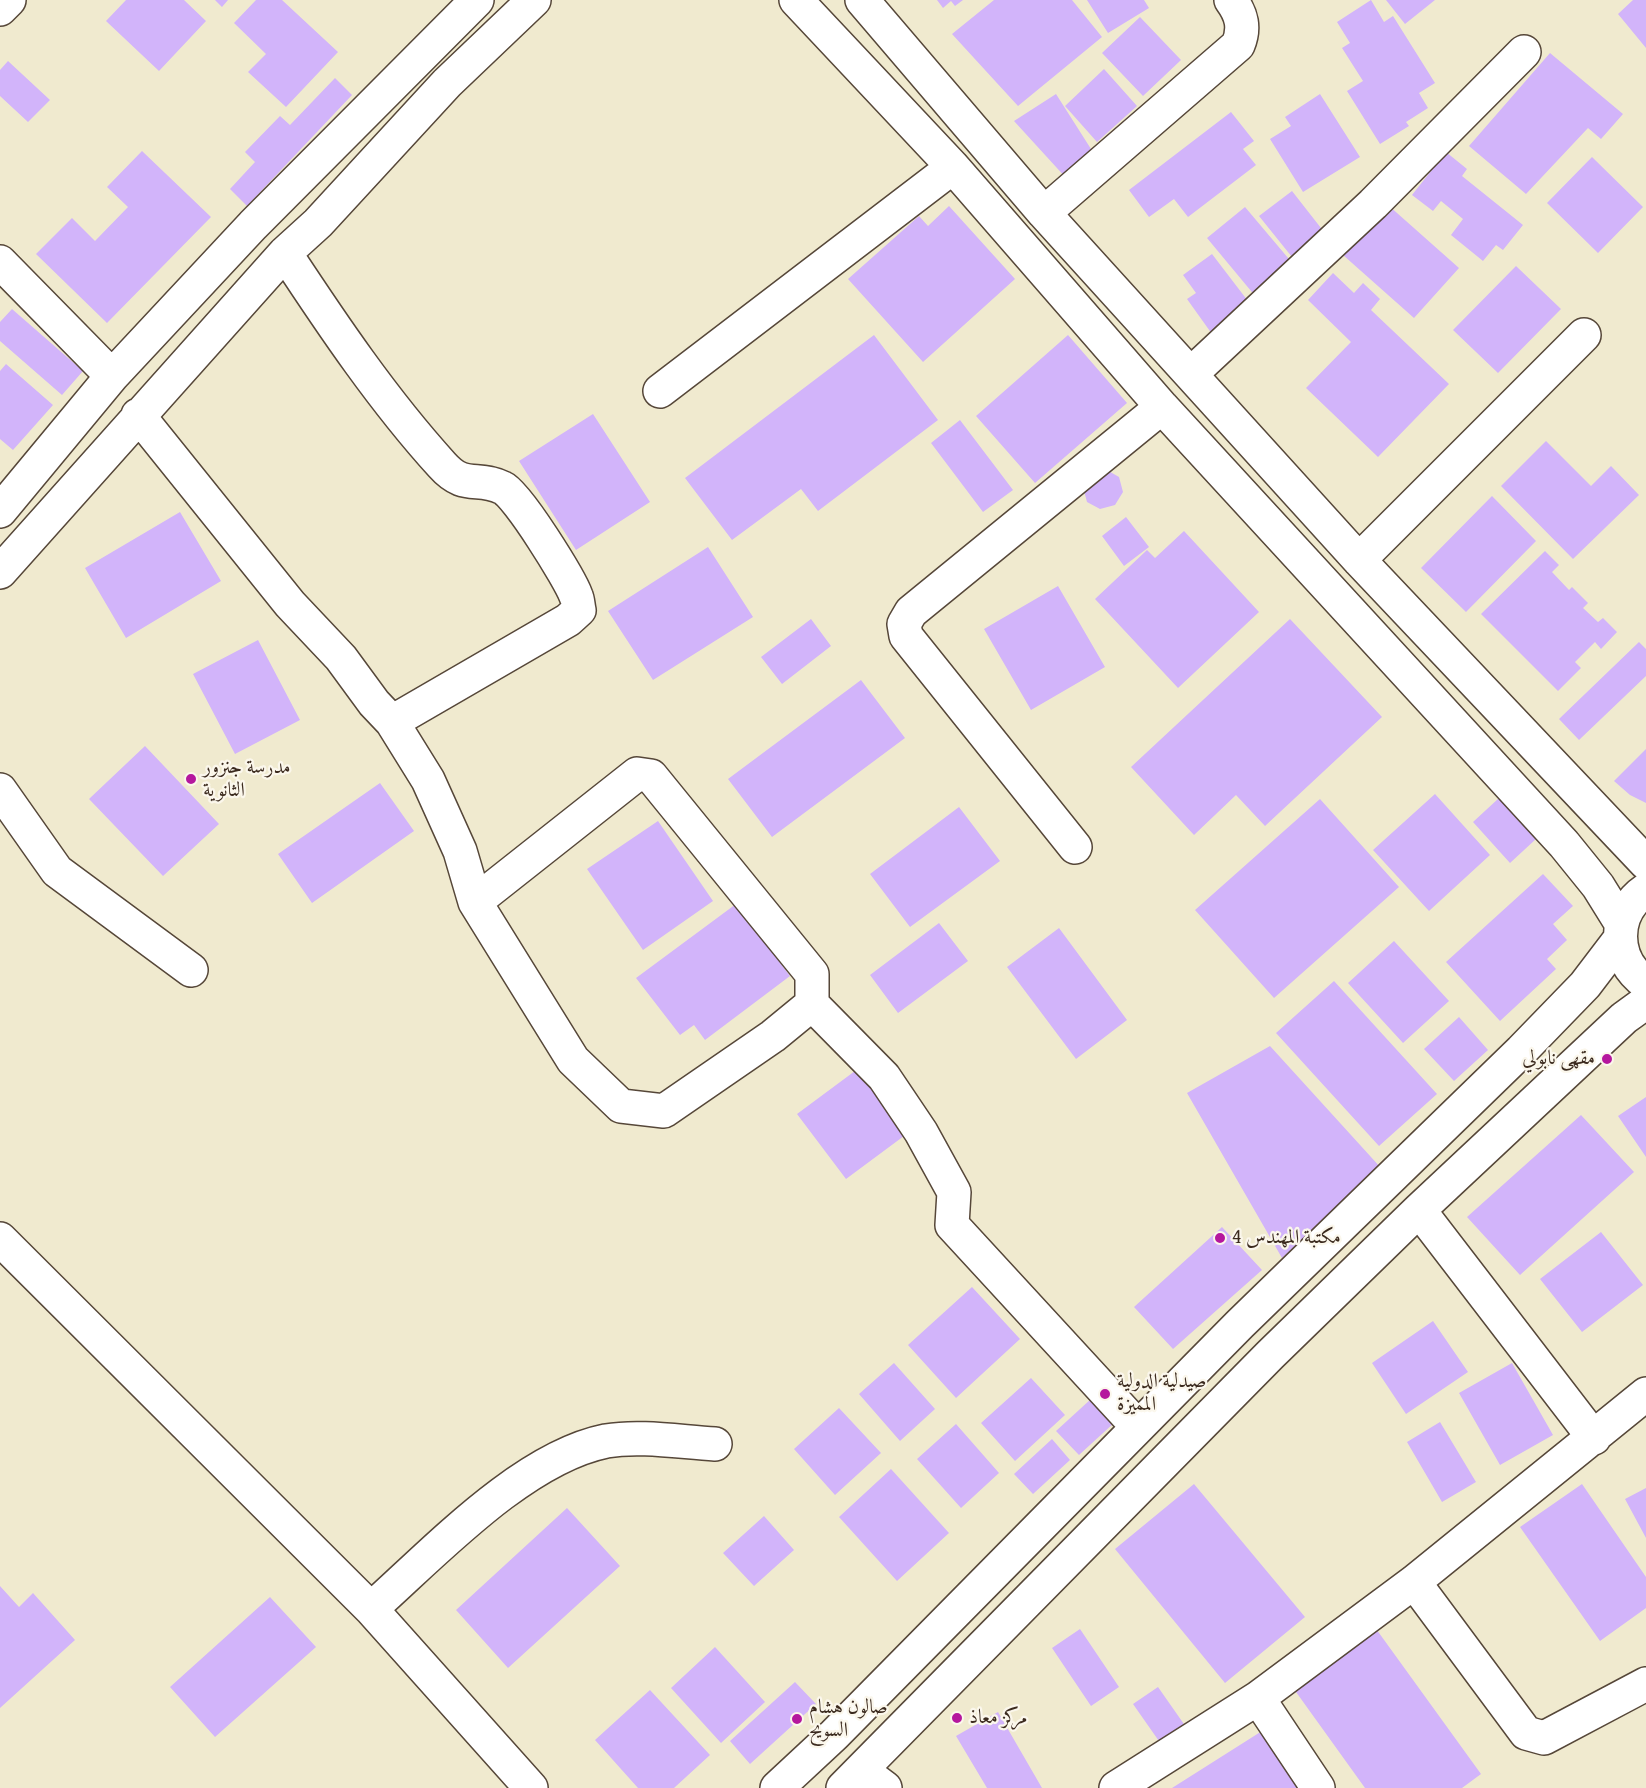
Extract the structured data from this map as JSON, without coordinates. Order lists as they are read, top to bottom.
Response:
{
  "places": [
    "مدرسة جنزور الثانوية",
    "مقهى نابولي",
    "مكتبة المهندس 4",
    "صيدلية الدولية المميزة",
    "مركز معاذ",
    "صالون هشام السويح"
  ]
}
